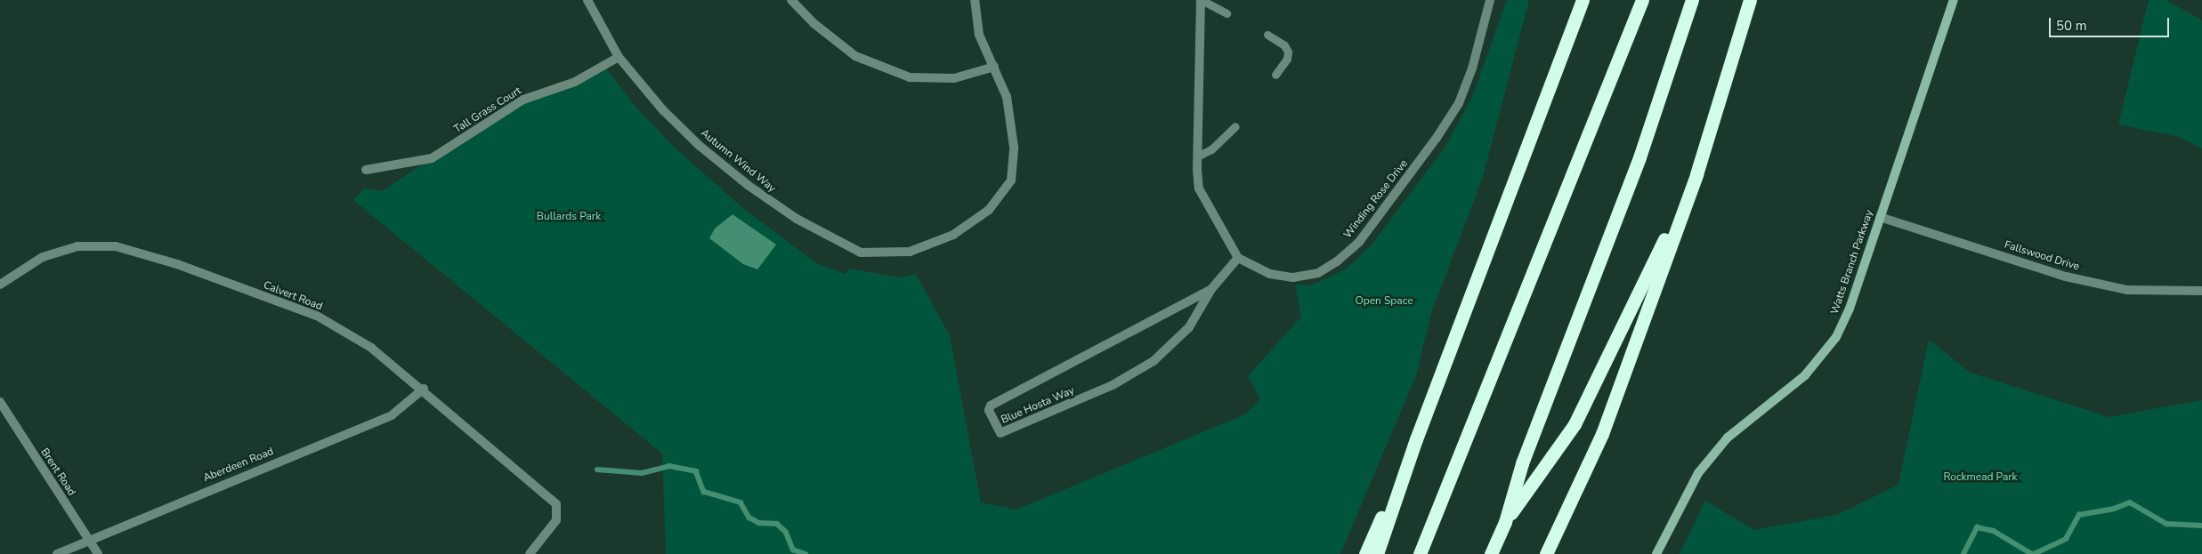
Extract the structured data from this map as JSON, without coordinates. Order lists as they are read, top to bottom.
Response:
{
  "streets": {
    "street": [
      "Tall Grass Court",
      "Autumn Wind Way",
      "Winding Rose Drive",
      "Fallswood Drive",
      "Watts Branch Parkway",
      "Calvert Road",
      "Blue Hosta Way",
      "Aberdeen Road",
      "Brent Road"
    ]
  },
  "crossings": [
    ["Tall Grass Court", "Autumn Wind Way"],
    ["Winding Rose Drive", "Blue Hosta Way"],
    ["Fallswood Drive", "Watts Branch Parkway"],
    ["Calvert Road", "Aberdeen Road"],
    ["Aberdeen Road", "Brent Road"]
  ],
  "parks": ["Bullards Park", "Open Space", "Rockmead Park"],
  "scale_bar": "50 m"
}
